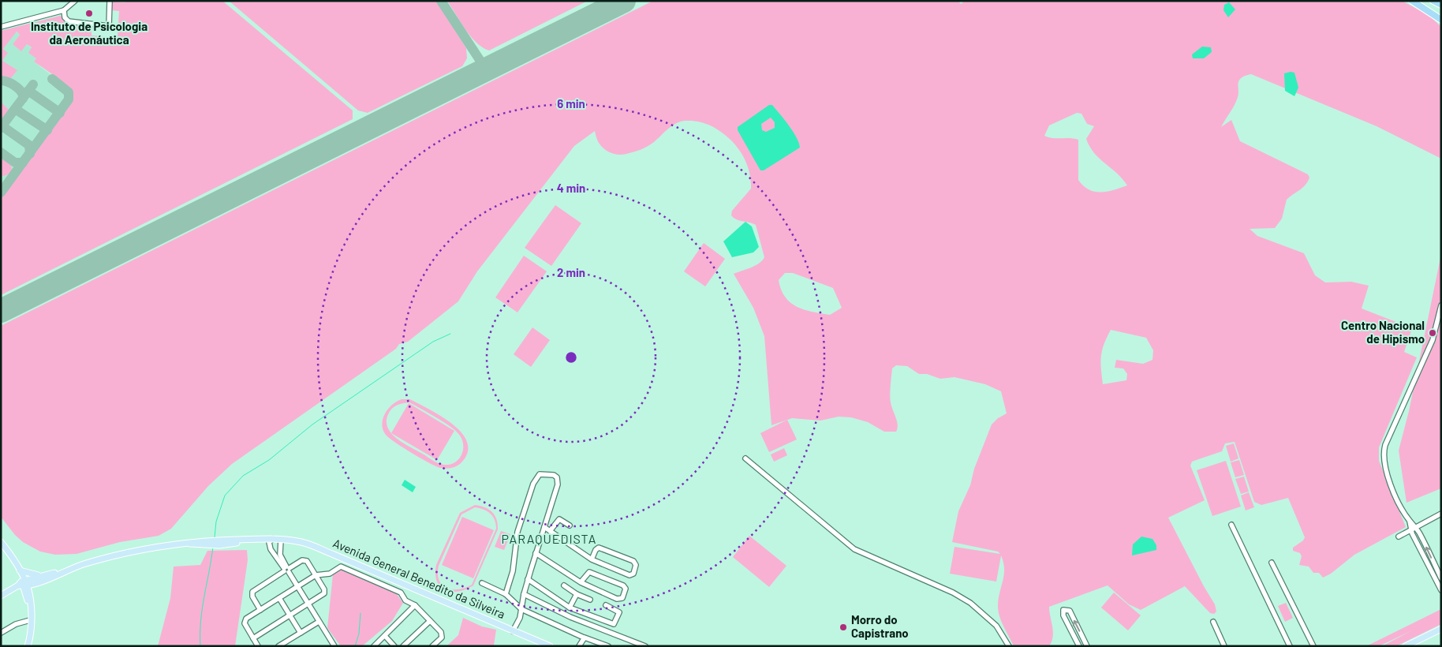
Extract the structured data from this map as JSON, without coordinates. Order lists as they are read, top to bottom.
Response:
{
  "streets": {
    "main road": ["Avenida General Benedito da Silveira"]
  },
  "districts": ["PARAQUEDISTA"],
  "places": ["Instituto de Psicologia da Aeronáutica", "Centro Nacional de Hipismo", "Morro do Capistrano"],
  "rings": ["6 min", "4 min", "2 min"]
}
